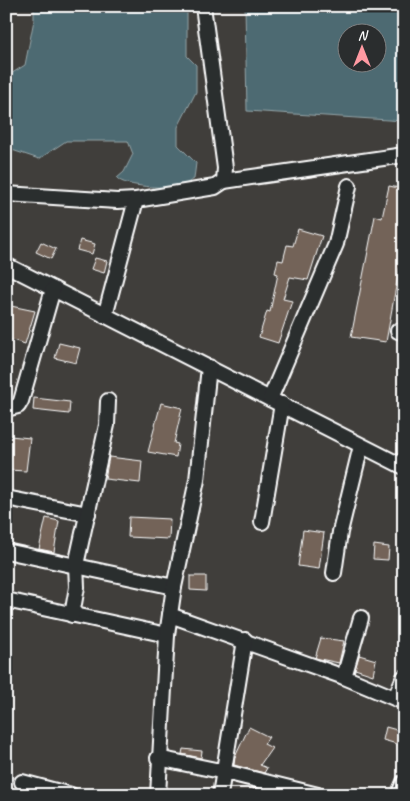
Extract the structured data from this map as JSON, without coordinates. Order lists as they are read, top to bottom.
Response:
{
  "north": "top"
}
